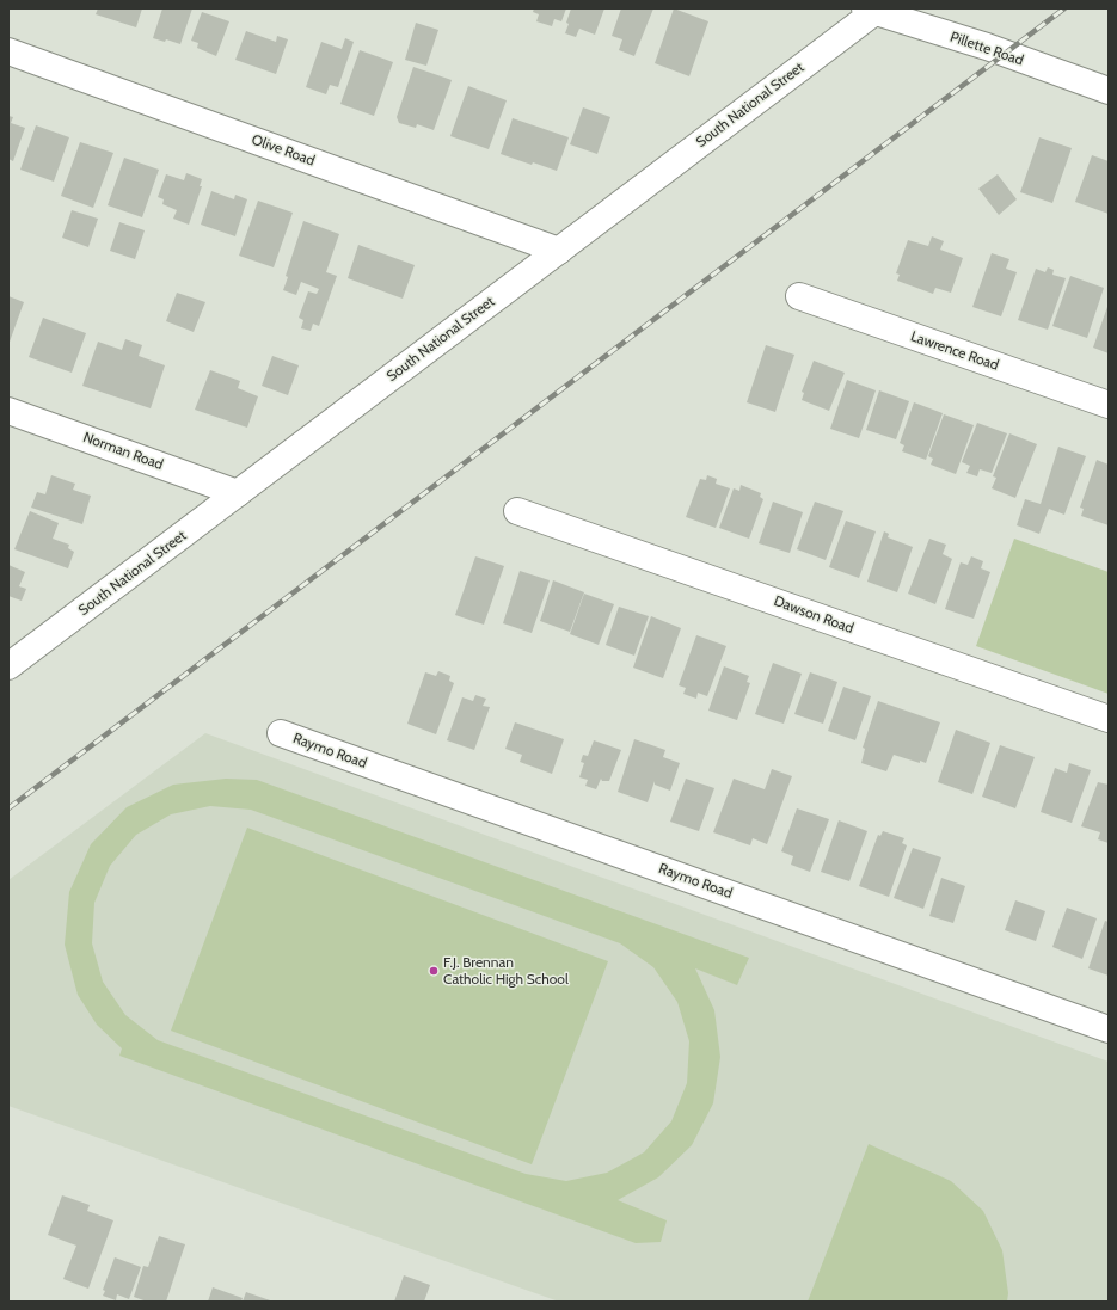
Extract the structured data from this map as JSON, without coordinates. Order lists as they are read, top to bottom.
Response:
{
  "streets": {
    "street": [
      "Pillette Road",
      "South National Street",
      "Olive Road",
      "Lawrence Road",
      "Norman Road",
      "Dawson Road",
      "Raymo Road"
    ]
  },
  "crossings": [
    ["Pillette Road", "South National Street"],
    ["South National Street", "Olive Road"],
    ["South National Street", "Norman Road"]
  ],
  "places": ["F.J. Brennan Catholic High School"]
}
